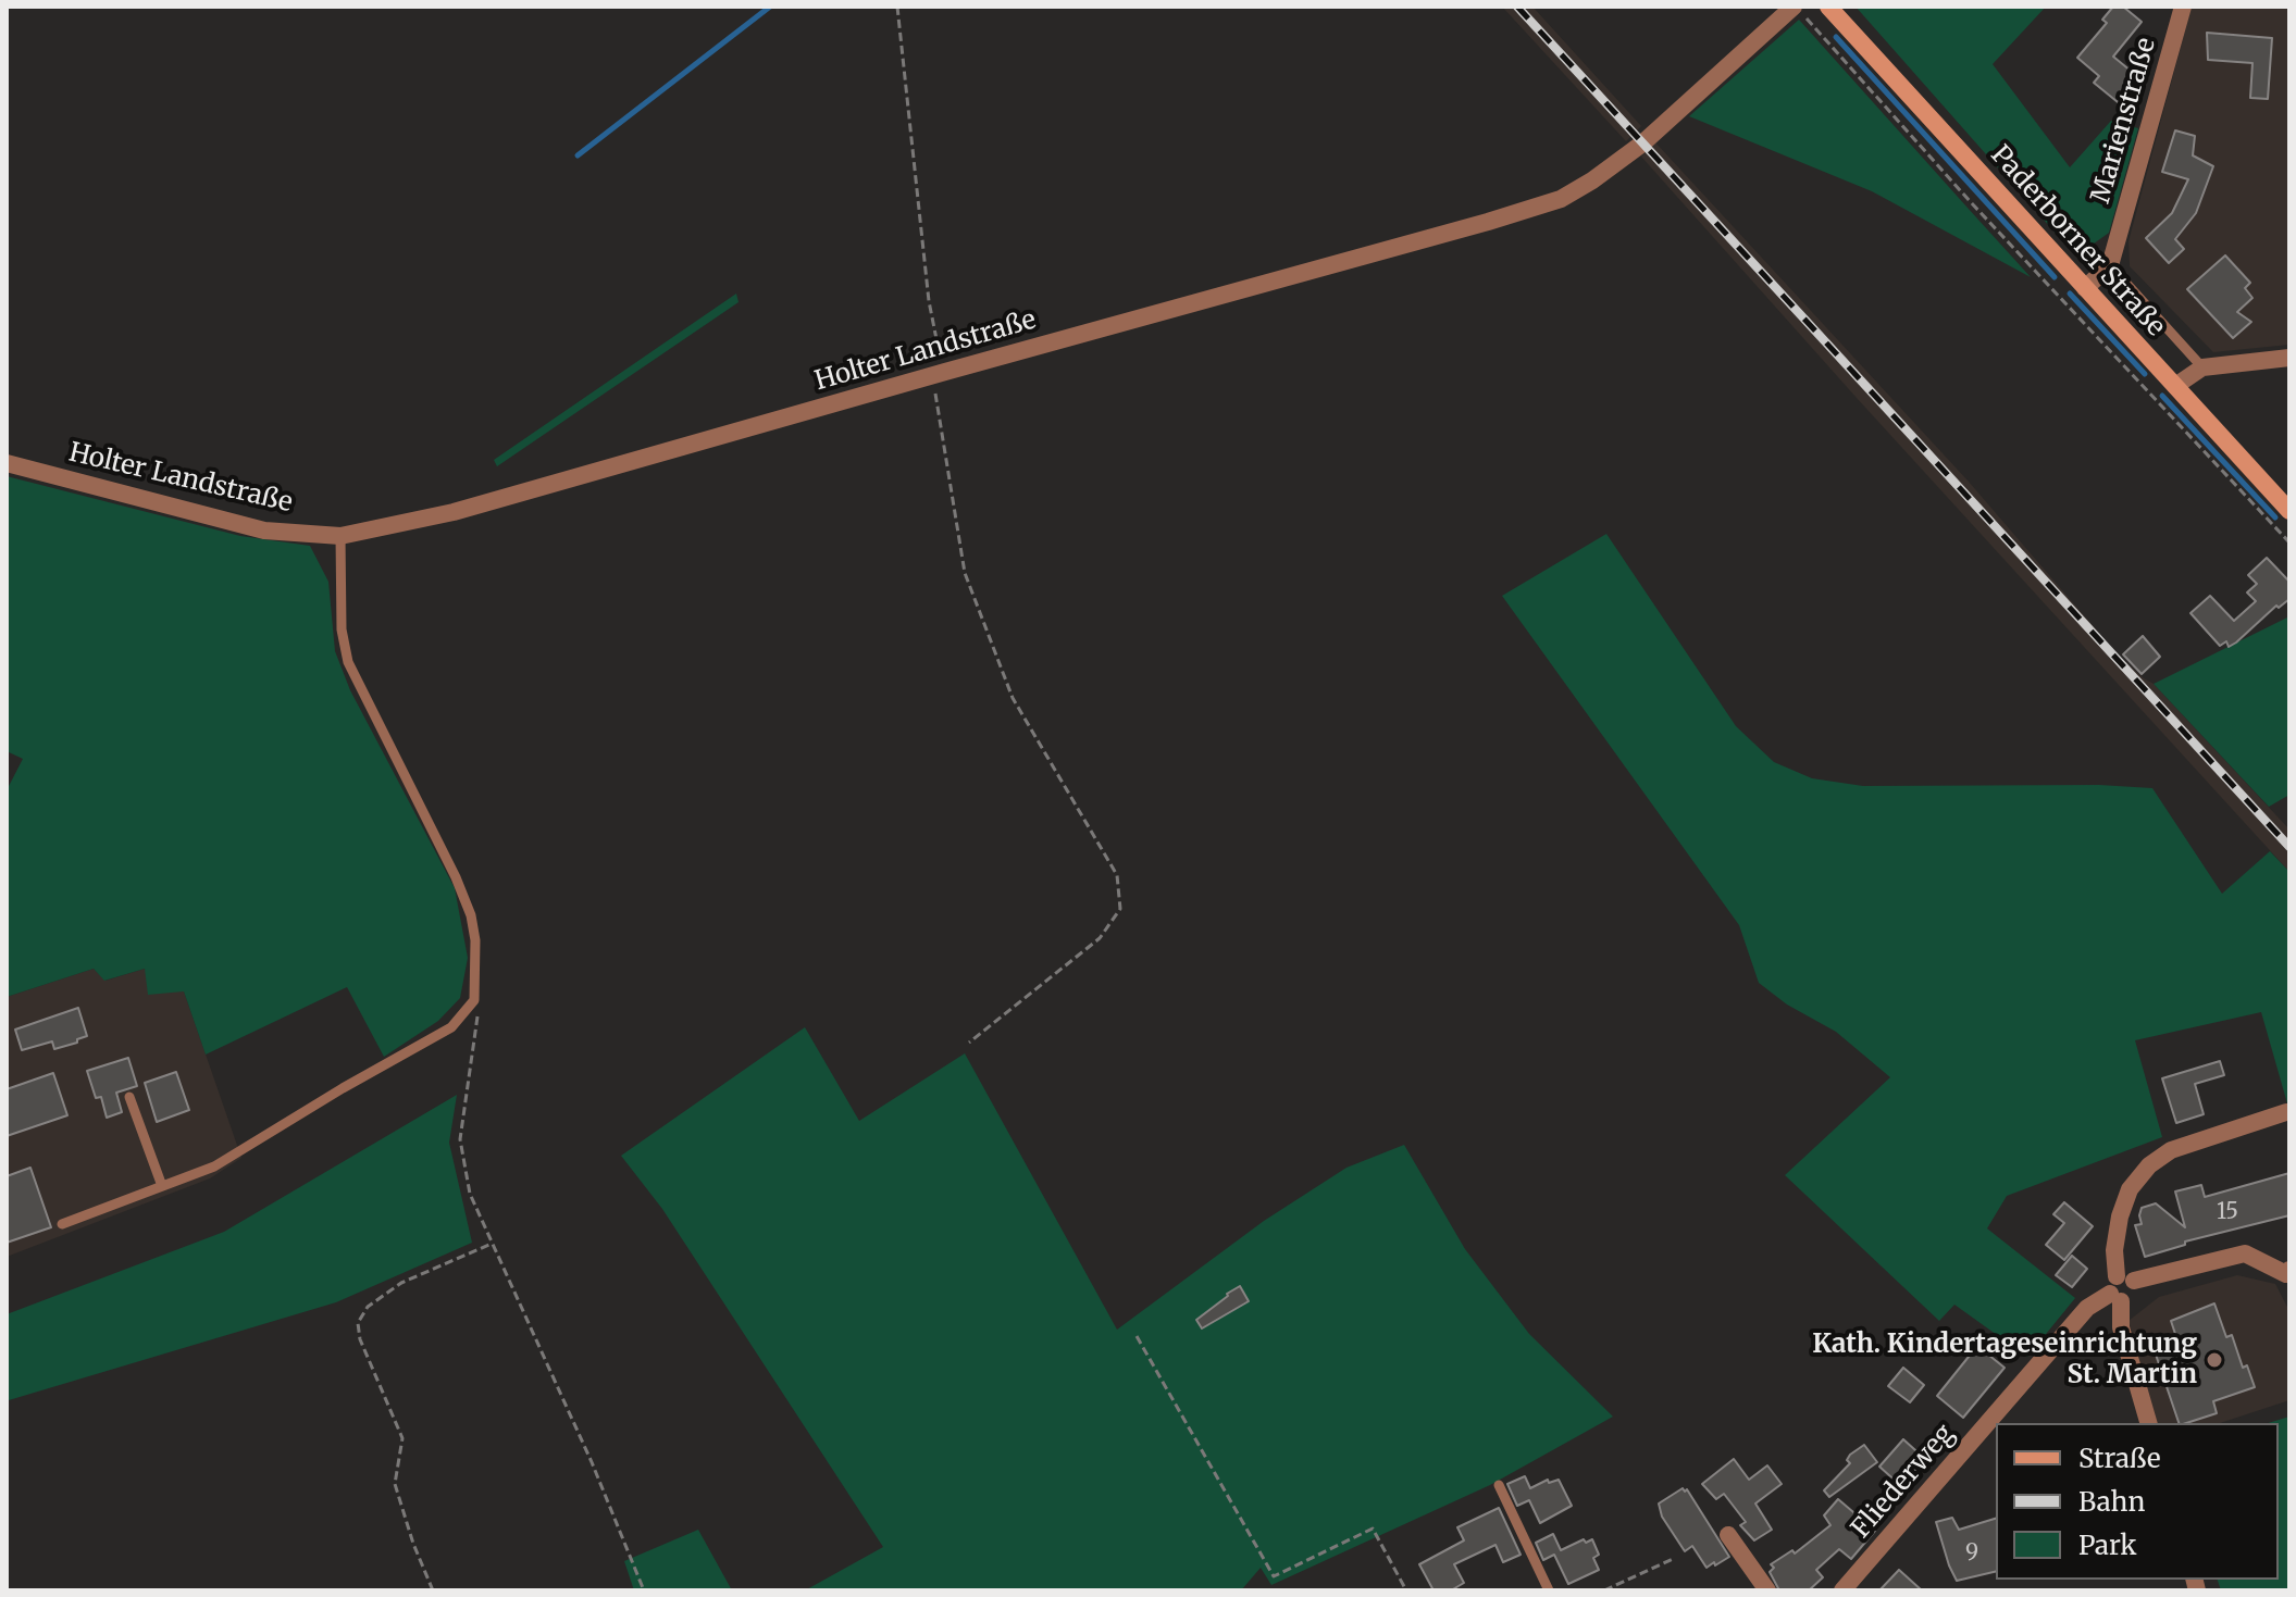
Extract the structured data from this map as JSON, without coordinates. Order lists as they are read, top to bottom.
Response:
{
  "streets": {
    "main road": ["Paderborner Straße"],
    "street": ["Marienstraße", "Holter Landstraße", "Fliederweg"]
  },
  "places": ["Kath. Kindertageseinrichtung St. Martin"],
  "house_numbers": ["15", "9"],
  "legend": ["Straße", "Bahn", "Park"]
}
